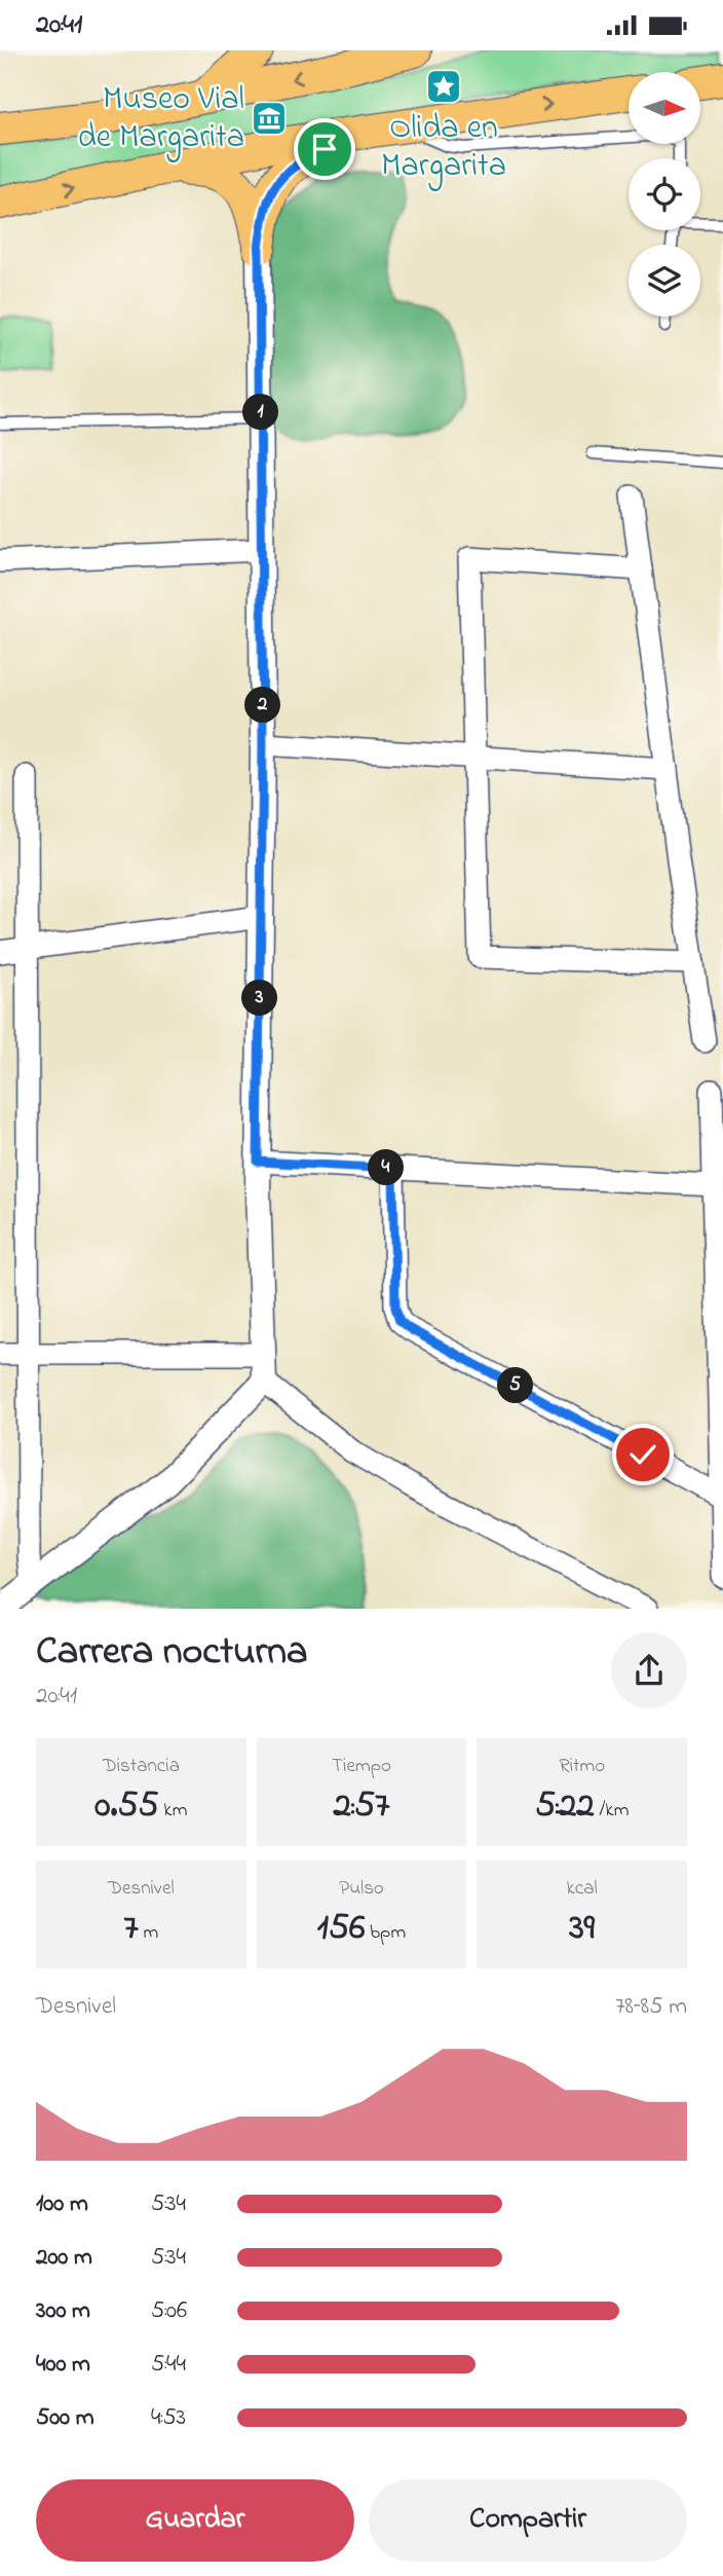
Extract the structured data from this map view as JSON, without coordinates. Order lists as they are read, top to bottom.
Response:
{
  "places": {
    "place": ["Olida en Margarita"],
    "museum": ["Museo Vial de Margarita"]
  },
  "north": "right",
  "page": {
    "status": "20:41",
    "pins": [
      "1",
      "2",
      "3",
      "4",
      "5"
    ],
    "heading": ["Carrera nocturna", "20:41"],
    "stats": [
      ["Distancia", "0.55 km"],
      ["Tiempo", "2:57"],
      ["Ritmo", "5:22 /km"],
      ["Desnivel", "7 m"],
      ["Pulso", "156 bpm"],
      ["kcal", "39"]
    ],
    "chart": ["Desnivel", "78–85 m"],
    "list": [
      {
        "name": "100 m",
        "note": "5:34"
      },
      {
        "name": "200 m",
        "note": "5:34"
      },
      {
        "name": "300 m",
        "note": "5:06"
      },
      {
        "name": "400 m",
        "note": "5:44"
      },
      {
        "name": "500 m",
        "note": "4:53"
      }
    ],
    "buttons": ["Guardar", "Compartir"]
  }
}
